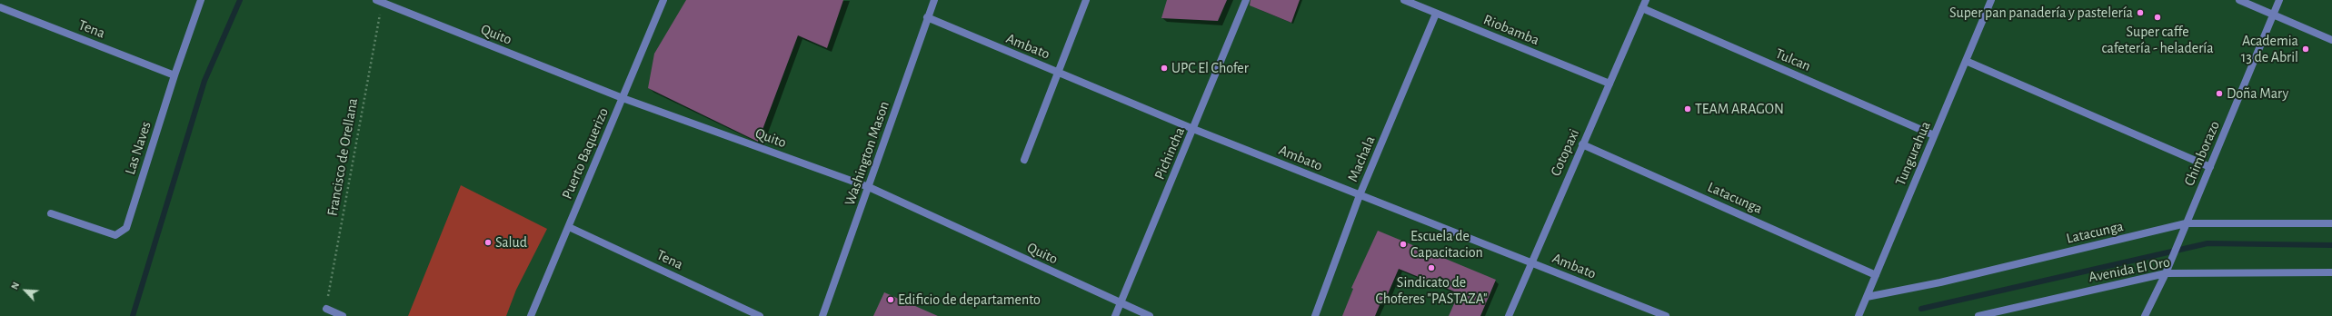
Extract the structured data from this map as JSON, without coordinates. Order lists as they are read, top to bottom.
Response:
{
  "streets": {
    "street": [
      "Tena",
      "Riobamba",
      "Quito",
      "Ambato",
      "Tulcan",
      "Las Naves",
      "Cotopaxi",
      "Puerto Baquerizo",
      "Washington Mason",
      "Pichincha",
      "Tungurahua",
      "Chimborazo",
      "Machala",
      "Latacunga",
      "Avenida El Oro"
    ],
    "path": ["Francisco de Orellana"]
  },
  "crossings": [
    ["Tena", "Las Naves"],
    ["Tena", "Puerto Baquerizo"],
    ["Riobamba", "Cotopaxi"],
    ["Riobamba", "Machala"],
    ["Quito", "Puerto Baquerizo"],
    ["Quito", "Washington Mason"],
    ["Quito", "Pichincha"],
    ["Quito", "Francisco de Orellana"],
    ["Ambato", "Cotopaxi"],
    ["Ambato", "Washington Mason"],
    ["Ambato", "Pichincha"],
    ["Ambato", "Machala"],
    ["Tulcan", "Cotopaxi"],
    ["Tulcan", "Tungurahua"],
    ["Cotopaxi", "Latacunga"],
    ["Tungurahua", "Latacunga"],
    ["Chimborazo", "Latacunga"],
    ["Chimborazo", "Avenida El Oro"]
  ],
  "places": [
    "Super pan panadería y pastelería",
    "Super caffe cafetería - heladería",
    "Academia 13 de Abril",
    "UPC El Chofer",
    "Doña Mary",
    "TEAM ARAGON",
    "Salud",
    "Escuela de Capacitacion",
    "Sindicato de Choferes \"PASTAZA\"",
    "Edificio de departamento"
  ],
  "north": "top left"
}
